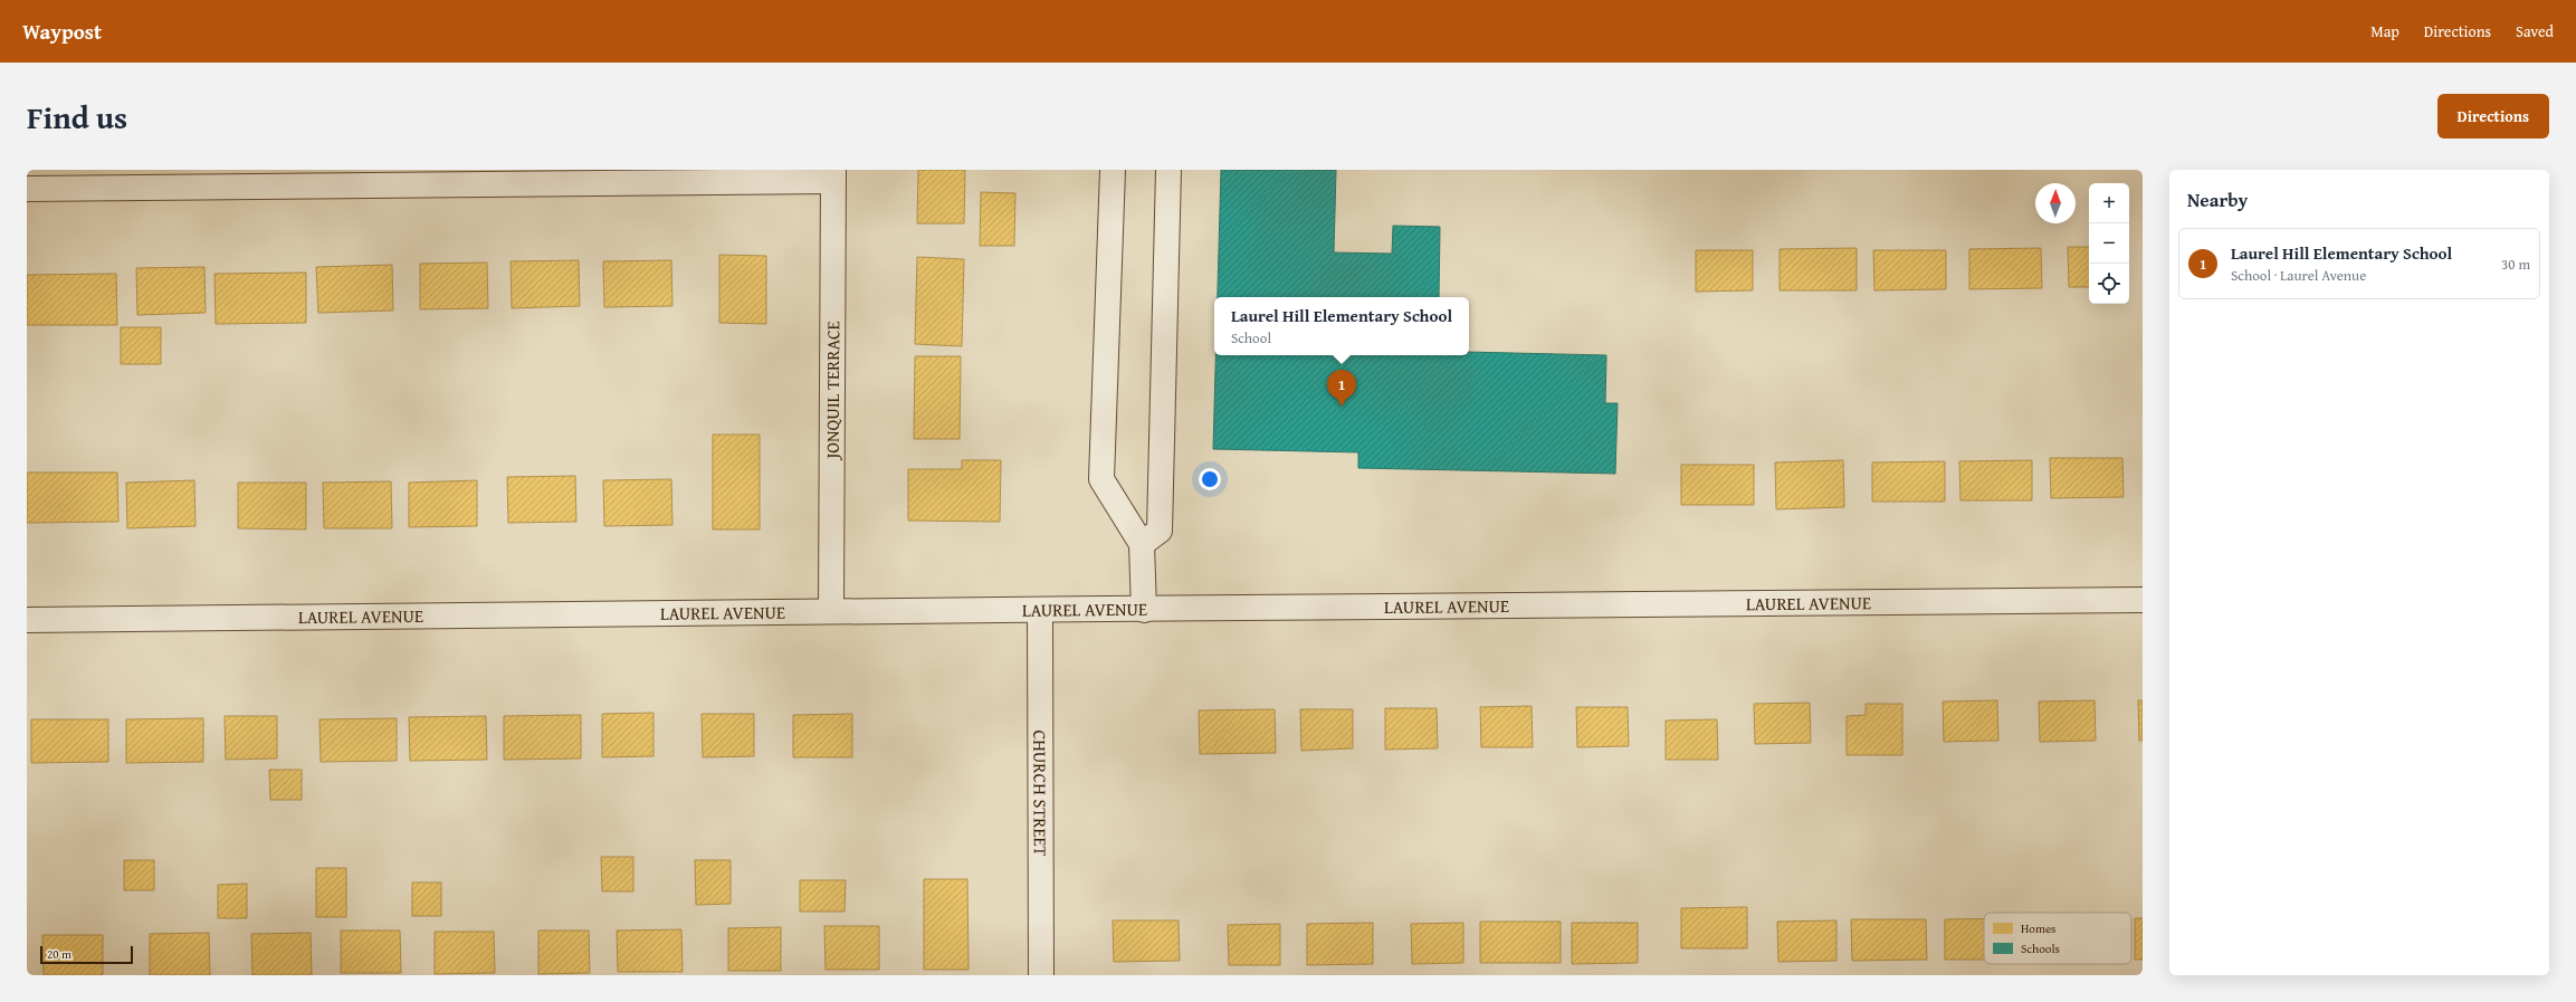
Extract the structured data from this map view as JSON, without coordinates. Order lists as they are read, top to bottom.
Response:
{
  "streets": {
    "street": ["JONQUIL TERRACE", "LAUREL AVENUE", "CHURCH STREET"]
  },
  "crossings": [
    ["JONQUIL TERRACE", "LAUREL AVENUE"],
    ["LAUREL AVENUE", "CHURCH STREET"]
  ],
  "legend": ["Homes", "Schools"],
  "scale_bar": "20 m",
  "north": "top",
  "page": {
    "header": "Waypost",
    "nav": ["Map", "Directions", "Saved"],
    "title": "Find us",
    "buttons": "Directions",
    "heading": "Nearby",
    "map_buttons": ["+", "−"],
    "list": [
      {
        "mark": "1",
        "name": "Laurel Hill Elementary School",
        "note": "School · Laurel Avenue",
        "value": "30 m"
      }
    ],
    "popup": ["Laurel Hill Elementary School", "School"],
    "pins": "1",
    "scale": "20 m"
  }
}
